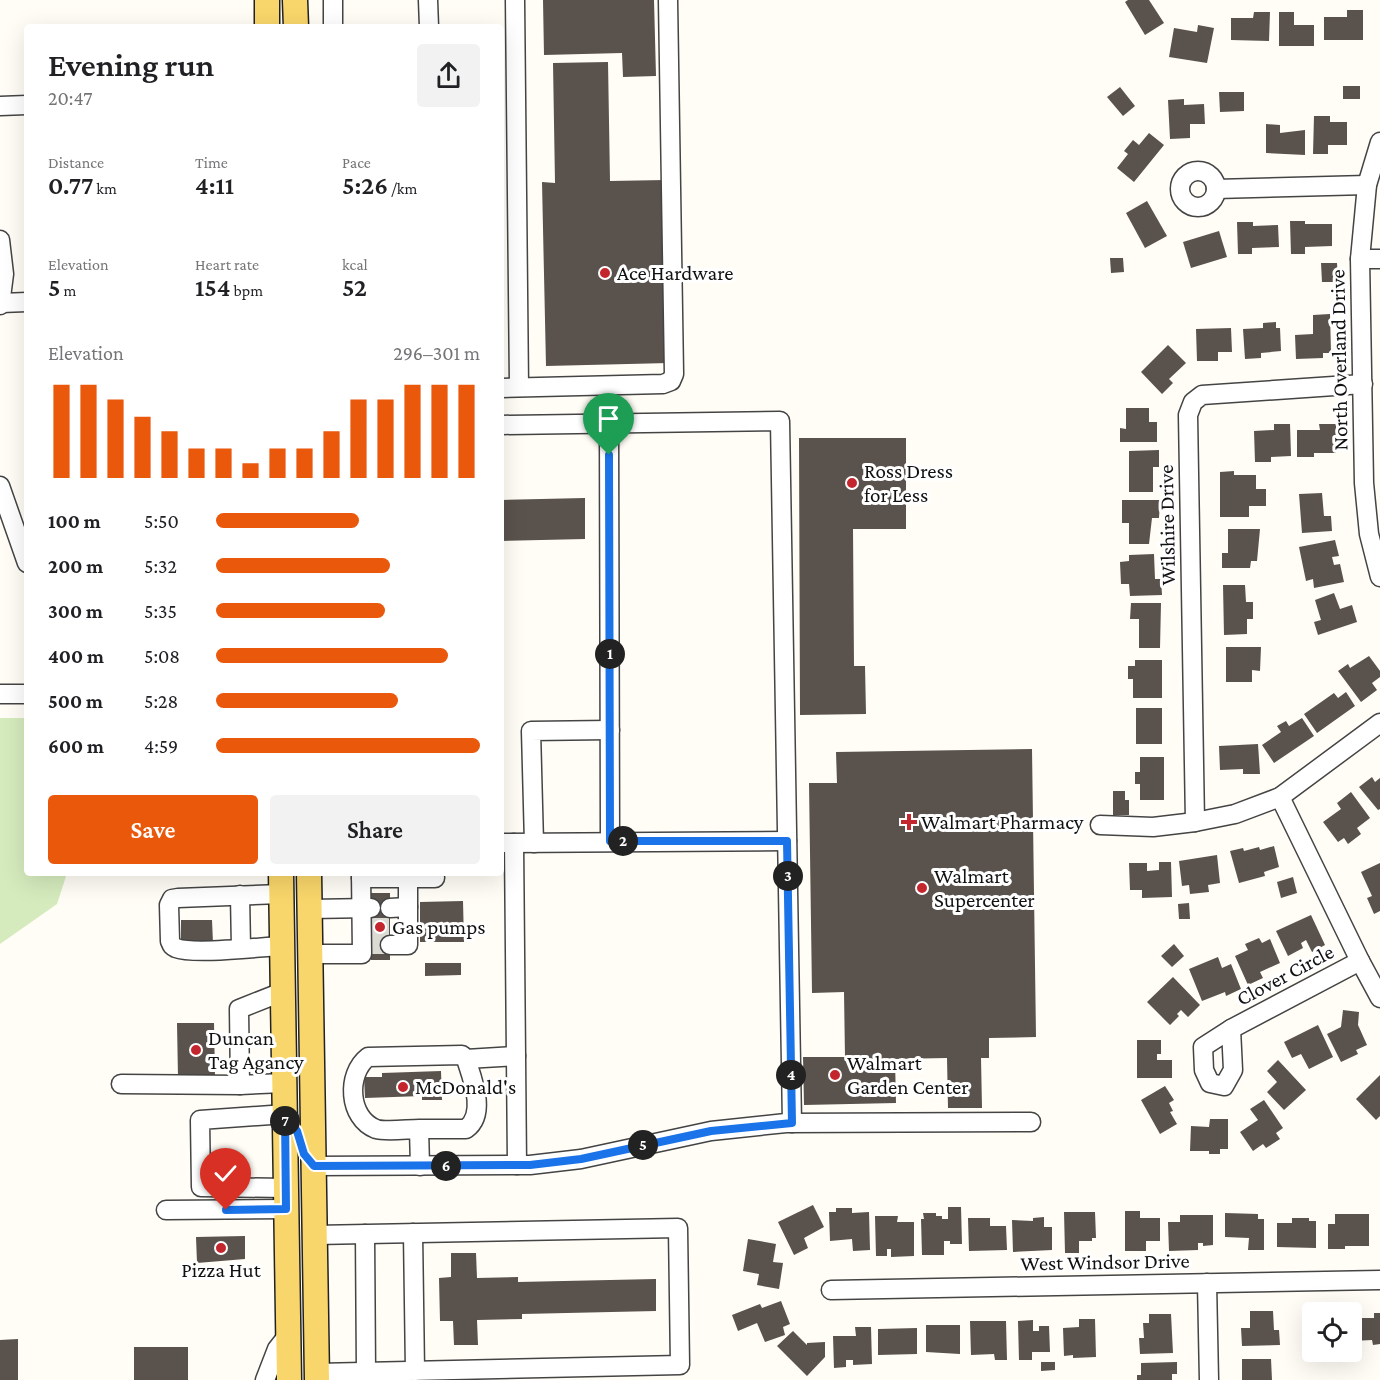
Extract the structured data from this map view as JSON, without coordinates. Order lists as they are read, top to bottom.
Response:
{
  "streets": {
    "street": [
      "North Overland Drive",
      "Wilshire Drive",
      "Clover Circle",
      "West Windsor Drive"
    ]
  },
  "crossings": [
    ["North Overland Drive", "Wilshire Drive"]
  ],
  "places": {
    "other": [
      "Ace Hardware",
      "Ross Dress for Less",
      "Walmart Supercenter",
      "Gas pumps",
      "Duncan Tag Agancy",
      "Walmart Garden Center",
      "McDonald's",
      "Pizza Hut"
    ],
    "health": ["Walmart Pharmacy"]
  },
  "page": {
    "heading": ["Evening run", "20:47"],
    "stats": [
      ["Distance", "0.77 km"],
      ["Time", "4:11"],
      ["Pace", "5:26 /km"],
      ["Elevation", "5 m"],
      ["Heart rate", "154 bpm"],
      ["kcal", "52"]
    ],
    "chart": ["Elevation", "296–301 m"],
    "list": [
      {
        "name": "100 m",
        "note": "5:50"
      },
      {
        "name": "200 m",
        "note": "5:32"
      },
      {
        "name": "300 m",
        "note": "5:35"
      },
      {
        "name": "400 m",
        "note": "5:08"
      },
      {
        "name": "500 m",
        "note": "5:28"
      },
      {
        "name": "600 m",
        "note": "4:59"
      }
    ],
    "pins": [
      "1",
      "2",
      "3",
      "4",
      "7",
      "5",
      "6"
    ],
    "buttons": ["Save", "Share"]
  }
}
